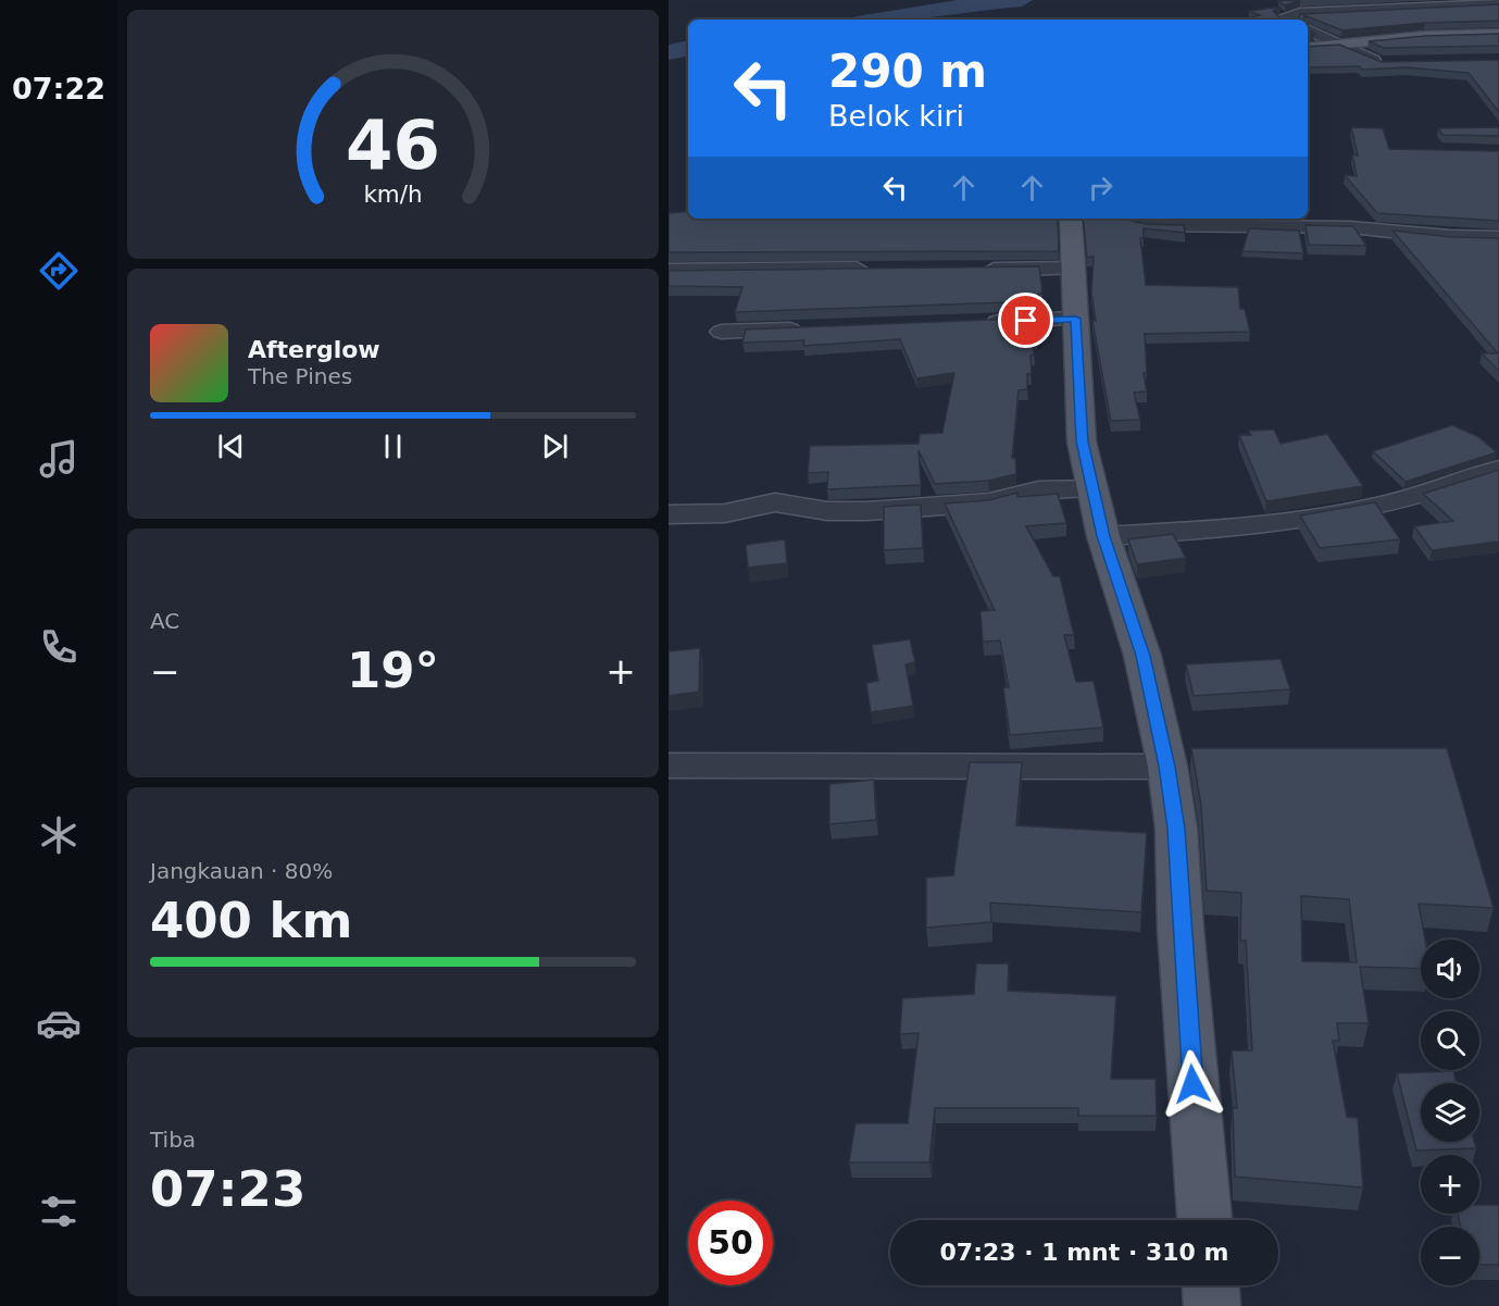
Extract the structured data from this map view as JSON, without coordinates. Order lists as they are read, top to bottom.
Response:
{
  "page": {
    "tabs": "07:22",
    "turn": ["290 m", "Belok kiri"],
    "song": ["Afterglow", "The Pines"],
    "tile": [
      "AC",
      ["Jangkauan · 80%", "400 km"],
      ["Tiba", "07:23"]
    ],
    "heat": ["−", "19°", "+"],
    "map_buttons": ["+", "−"],
    "limit": "50",
    "trip": "07:23 · 1 mnt · 310 m",
    "gauge": ["46", "km/h"]
  }
}
